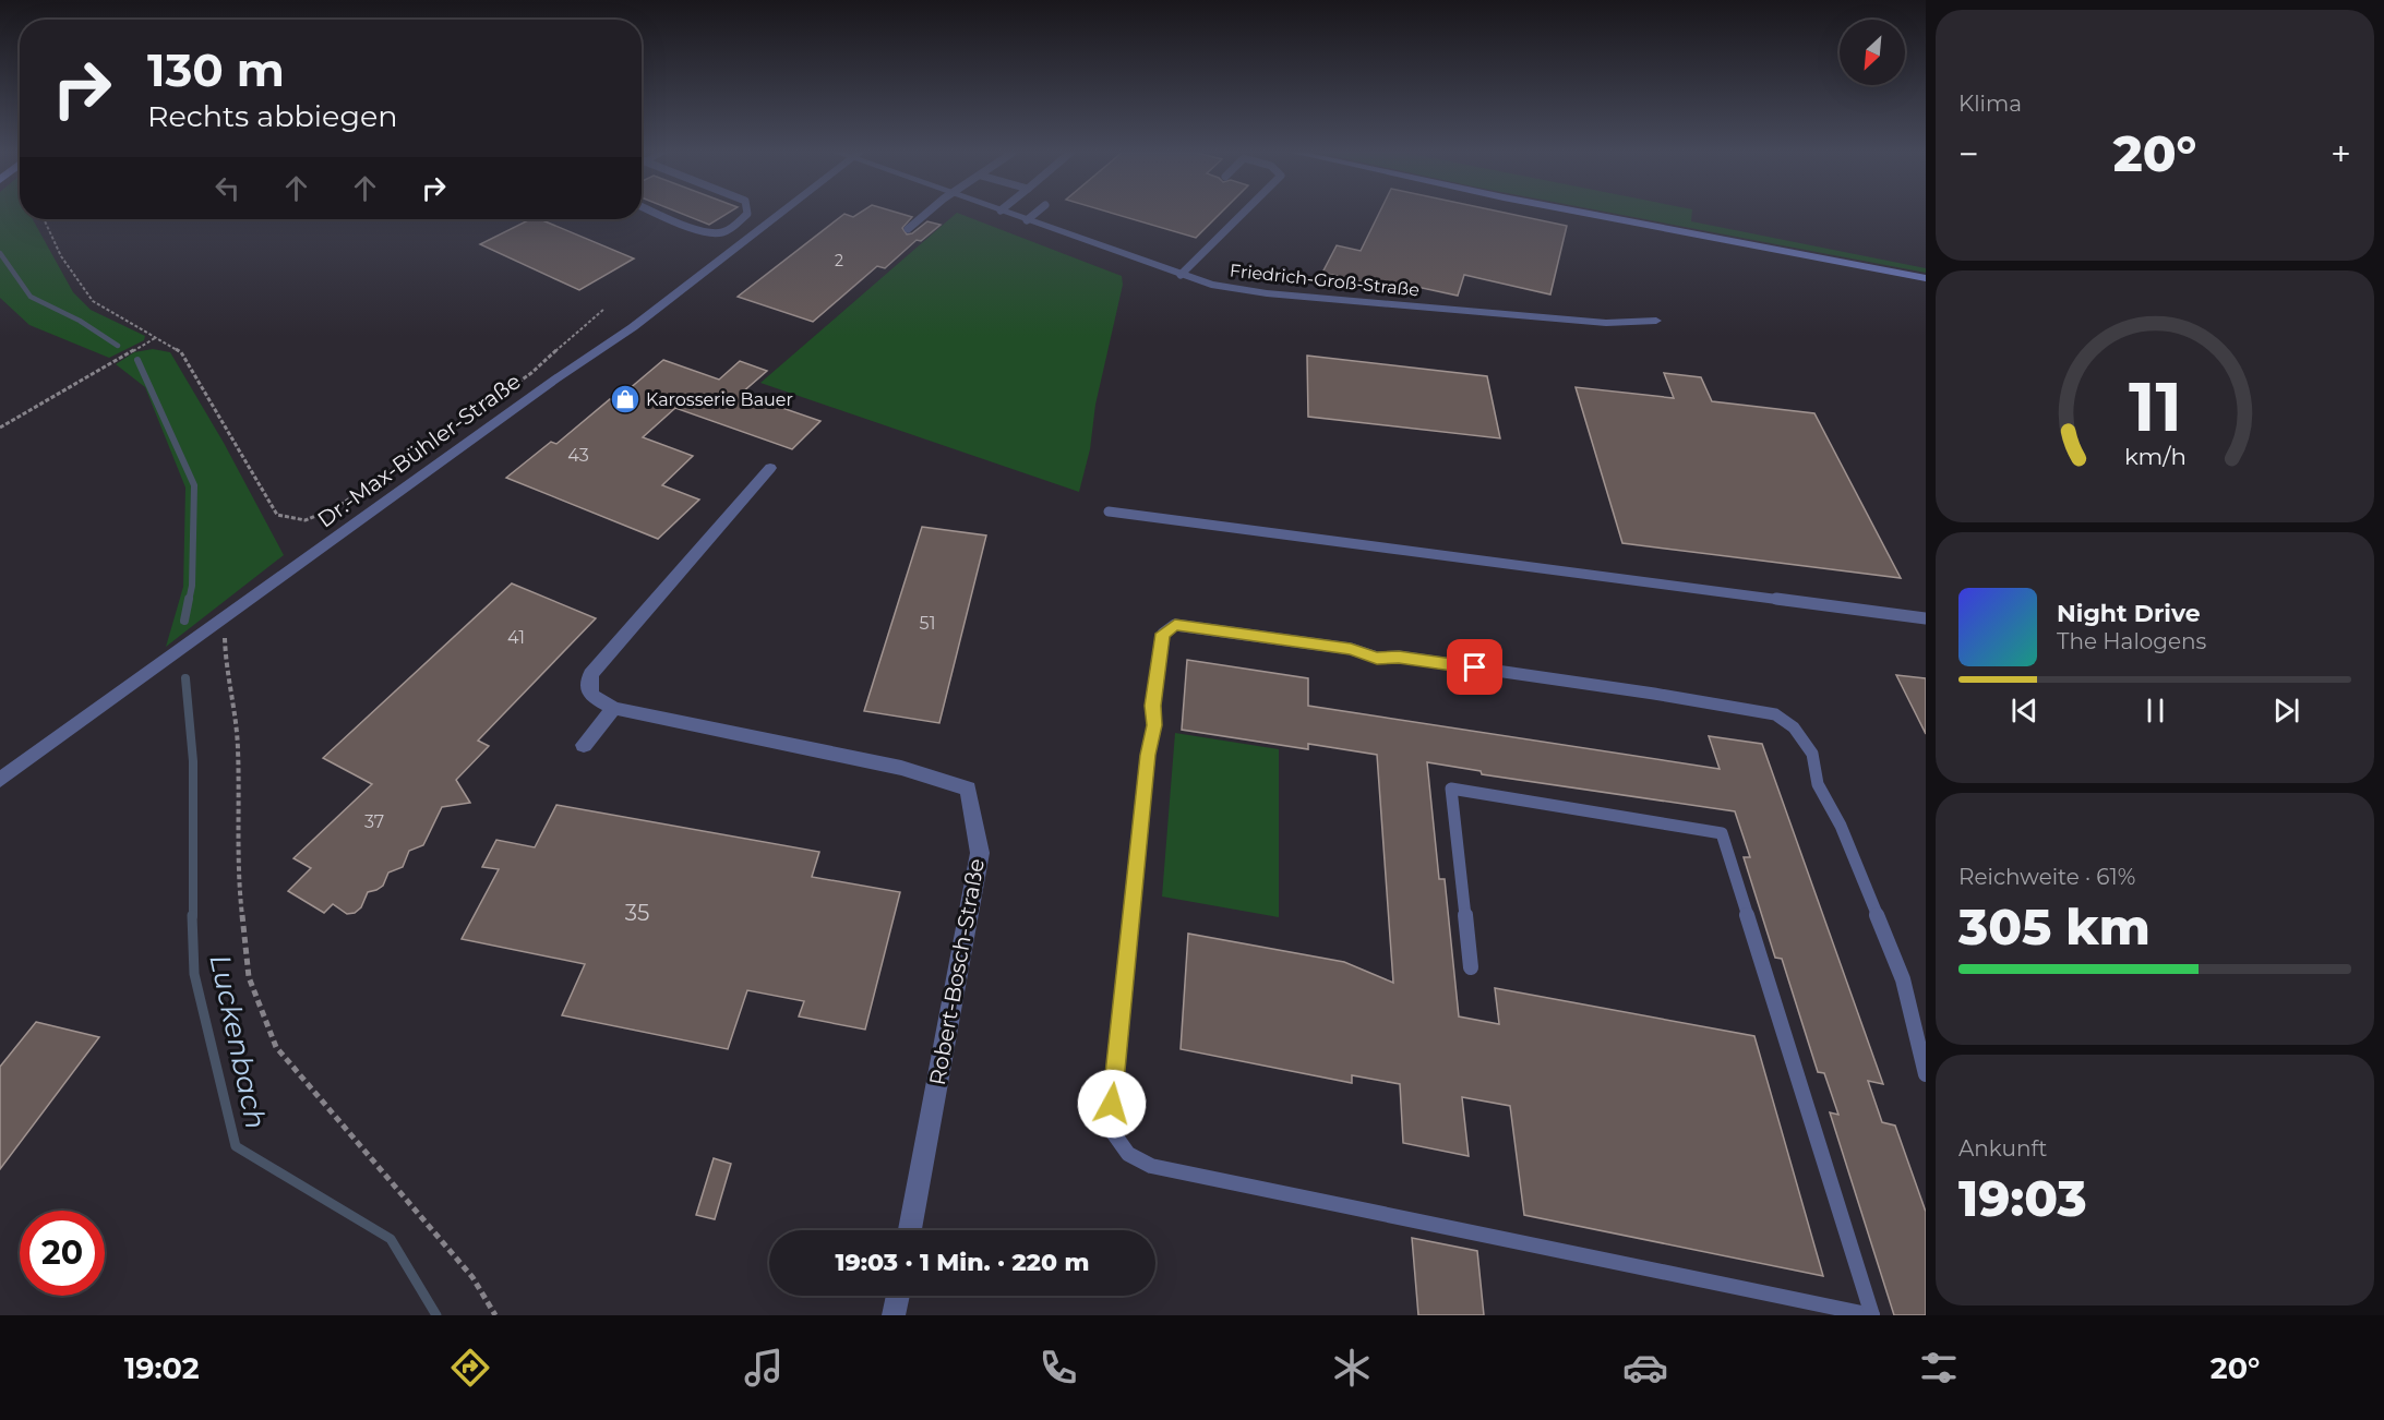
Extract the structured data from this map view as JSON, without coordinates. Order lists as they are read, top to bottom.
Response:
{
  "streets": {
    "street": ["Friedrich-Groß-Straße", "Dr.-Max-Bühler-Straße", "Robert-Bosch-Straße"]
  },
  "water": ["Luckenbach"],
  "places": {
    "shop": ["Karosserie Bauer"]
  },
  "house_numbers": [
    "2",
    "43",
    "51",
    "41",
    "37",
    "35"
  ],
  "north": "bottom left",
  "page": {
    "tile": [
      "Klima",
      ["Reichweite · 61%", "305 km"],
      ["Ankunft", "19:03"]
    ],
    "turn": ["130 m", "Rechts abbiegen"],
    "heat": ["−", "20°", "+"],
    "song": ["Night Drive", "The Halogens"],
    "limit": "20",
    "trip": "19:03 · 1 Min. · 220 m",
    "tabs": ["19:02", "20°"],
    "gauge": ["11", "km/h"]
  }
}
